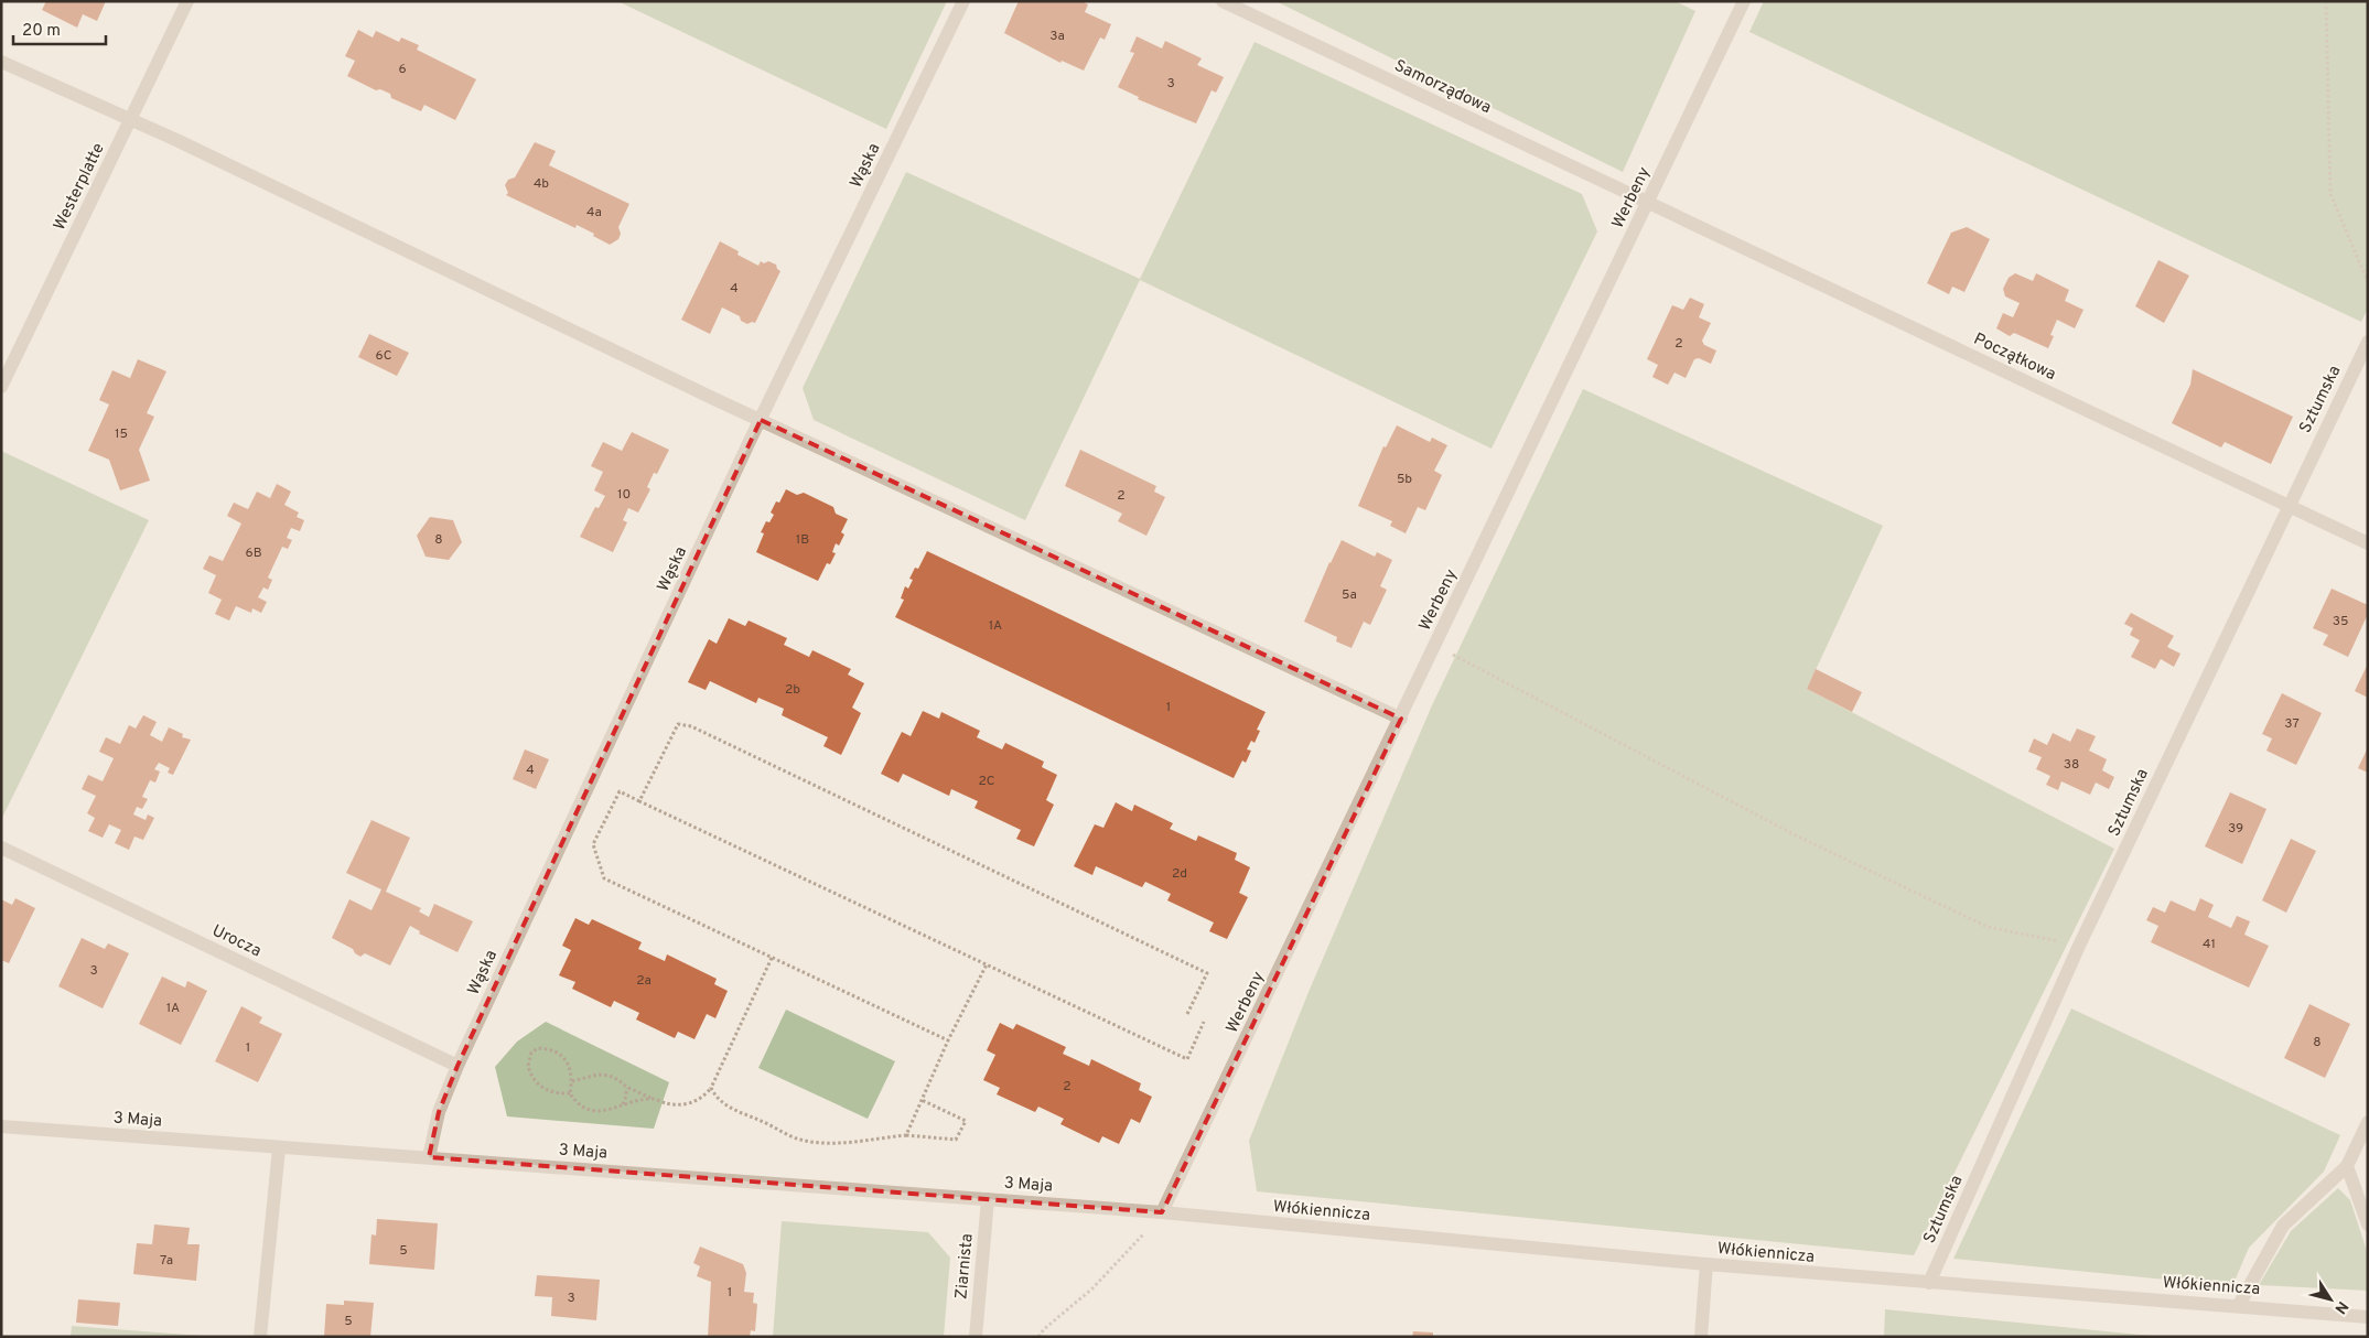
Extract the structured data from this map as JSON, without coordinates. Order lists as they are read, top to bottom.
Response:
{
  "streets": {
    "street": [
      "Samorządowa",
      "Wąska",
      "Westerplatte",
      "Werbeny",
      "Początkowa",
      "Sztumska",
      "Urocza",
      "3 Maja",
      "Włókiennicza",
      "Ziarnista"
    ]
  },
  "crossings": [
    ["Samorządowa", "Werbeny"],
    ["Samorządowa", "Początkowa"],
    ["Wąska", "Urocza"],
    ["Wąska", "3 Maja"],
    ["Werbeny", "Początkowa"],
    ["Werbeny", "3 Maja"],
    ["Werbeny", "Włókiennicza"],
    ["Początkowa", "Sztumska"],
    ["Sztumska", "Włókiennicza"],
    ["3 Maja", "Włókiennicza"],
    ["3 Maja", "Ziarnista"]
  ],
  "house_numbers": [
    "3a",
    "6",
    "3",
    "4b",
    "4a",
    "4",
    "2",
    "6C",
    "15",
    "5b",
    "10",
    "2",
    "8",
    "1B",
    "6B",
    "5a",
    "35",
    "1A",
    "2b",
    "1",
    "37",
    "38",
    "4",
    "2C",
    "39",
    "2d",
    "41",
    "3",
    "2a",
    "1A",
    "8",
    "1",
    "2",
    "5",
    "7a",
    "1",
    "3",
    "5"
  ],
  "scale_bar": "20 m",
  "north": "bottom right"
}
